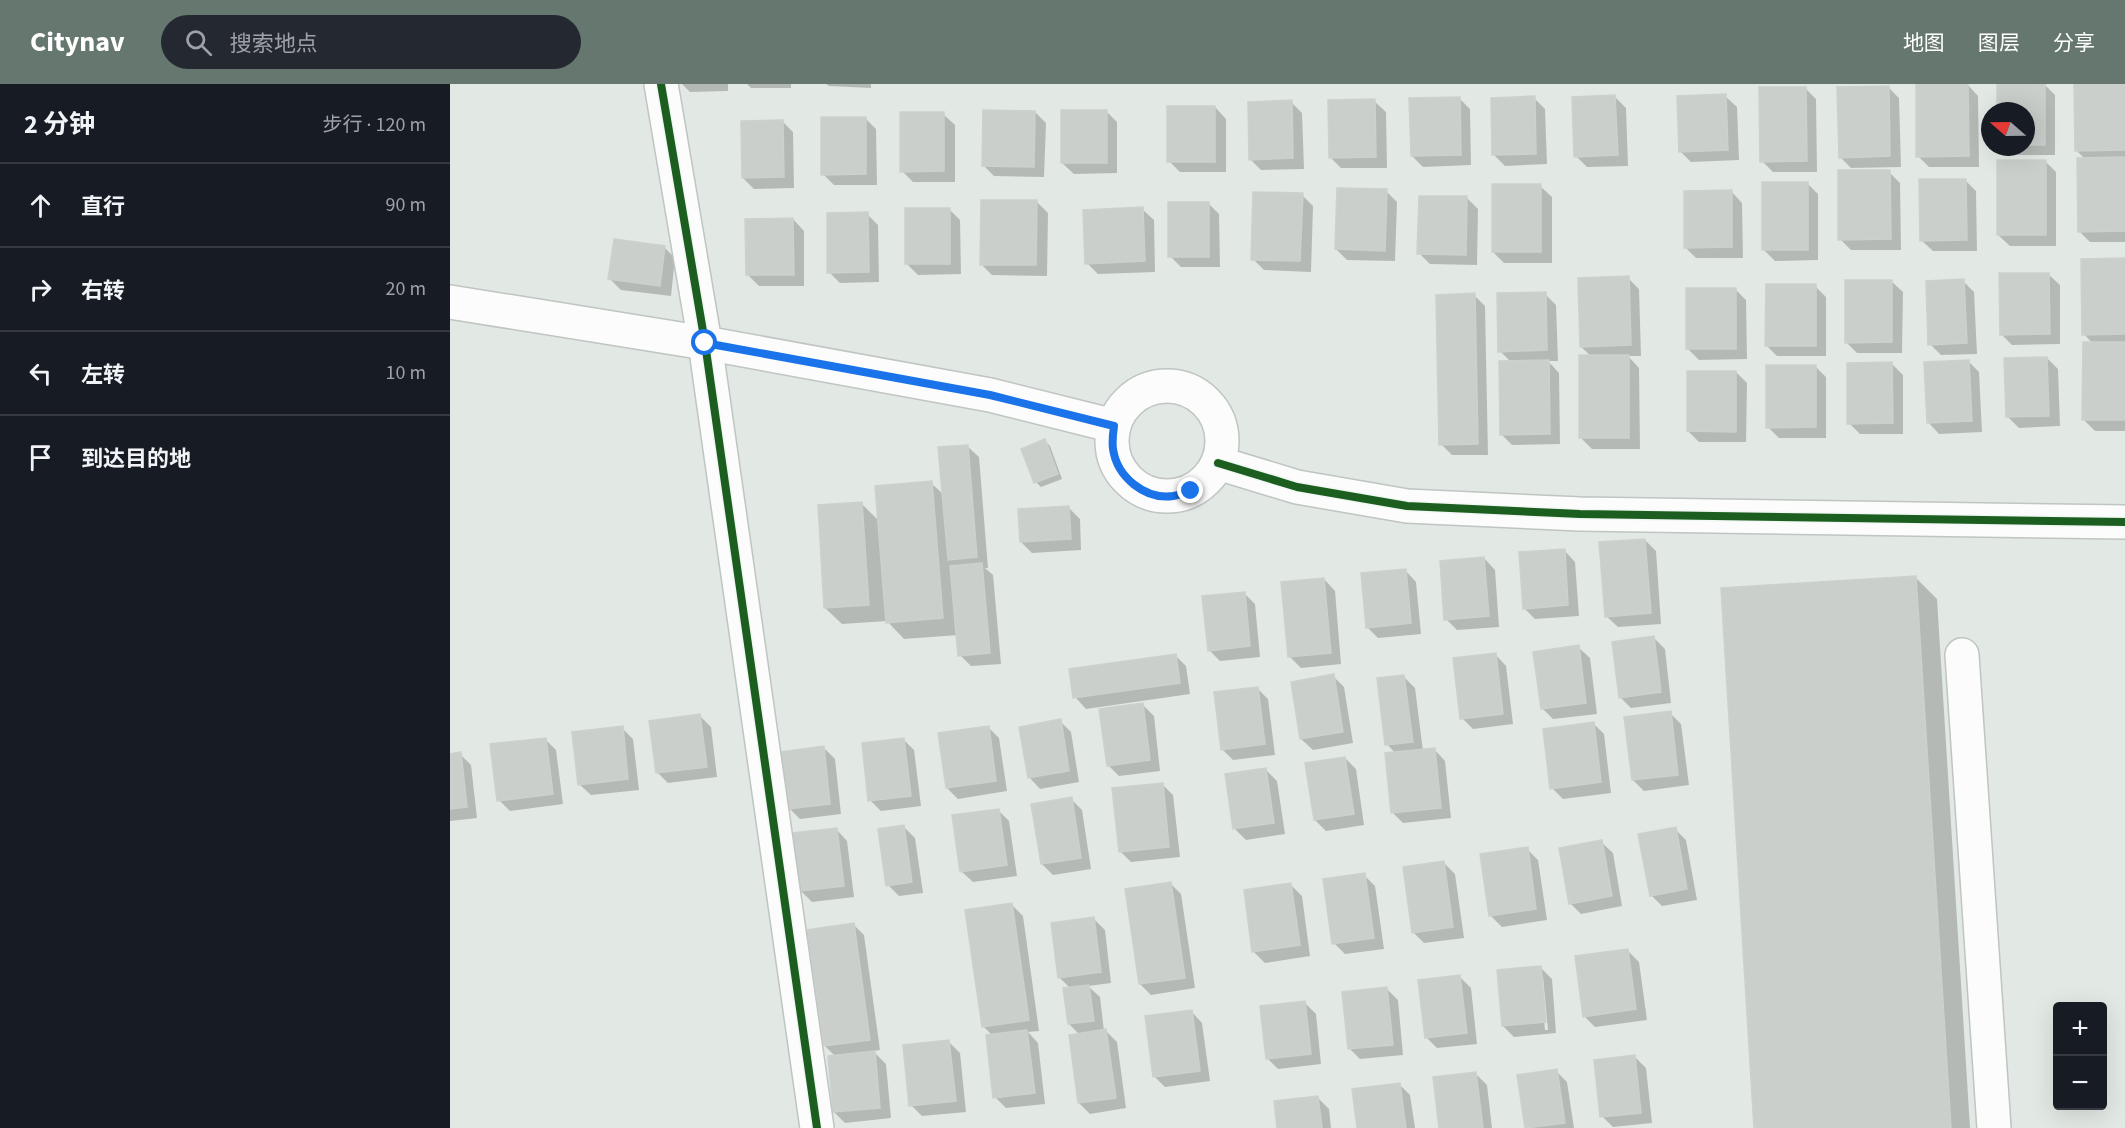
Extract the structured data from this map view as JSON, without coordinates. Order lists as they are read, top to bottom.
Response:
{
  "north": "left",
  "page": {
    "header": "Citynav",
    "search": "搜索地点",
    "nav": ["地图", "图层", "分享"],
    "heading": ["2 分钟", "步行 · 120 m"],
    "list": [
      ["直行", "90 m"],
      ["右转", "20 m"],
      ["左转", "10 m"],
      "到达目的地"
    ],
    "map_buttons": ["+", "−"]
  }
}
